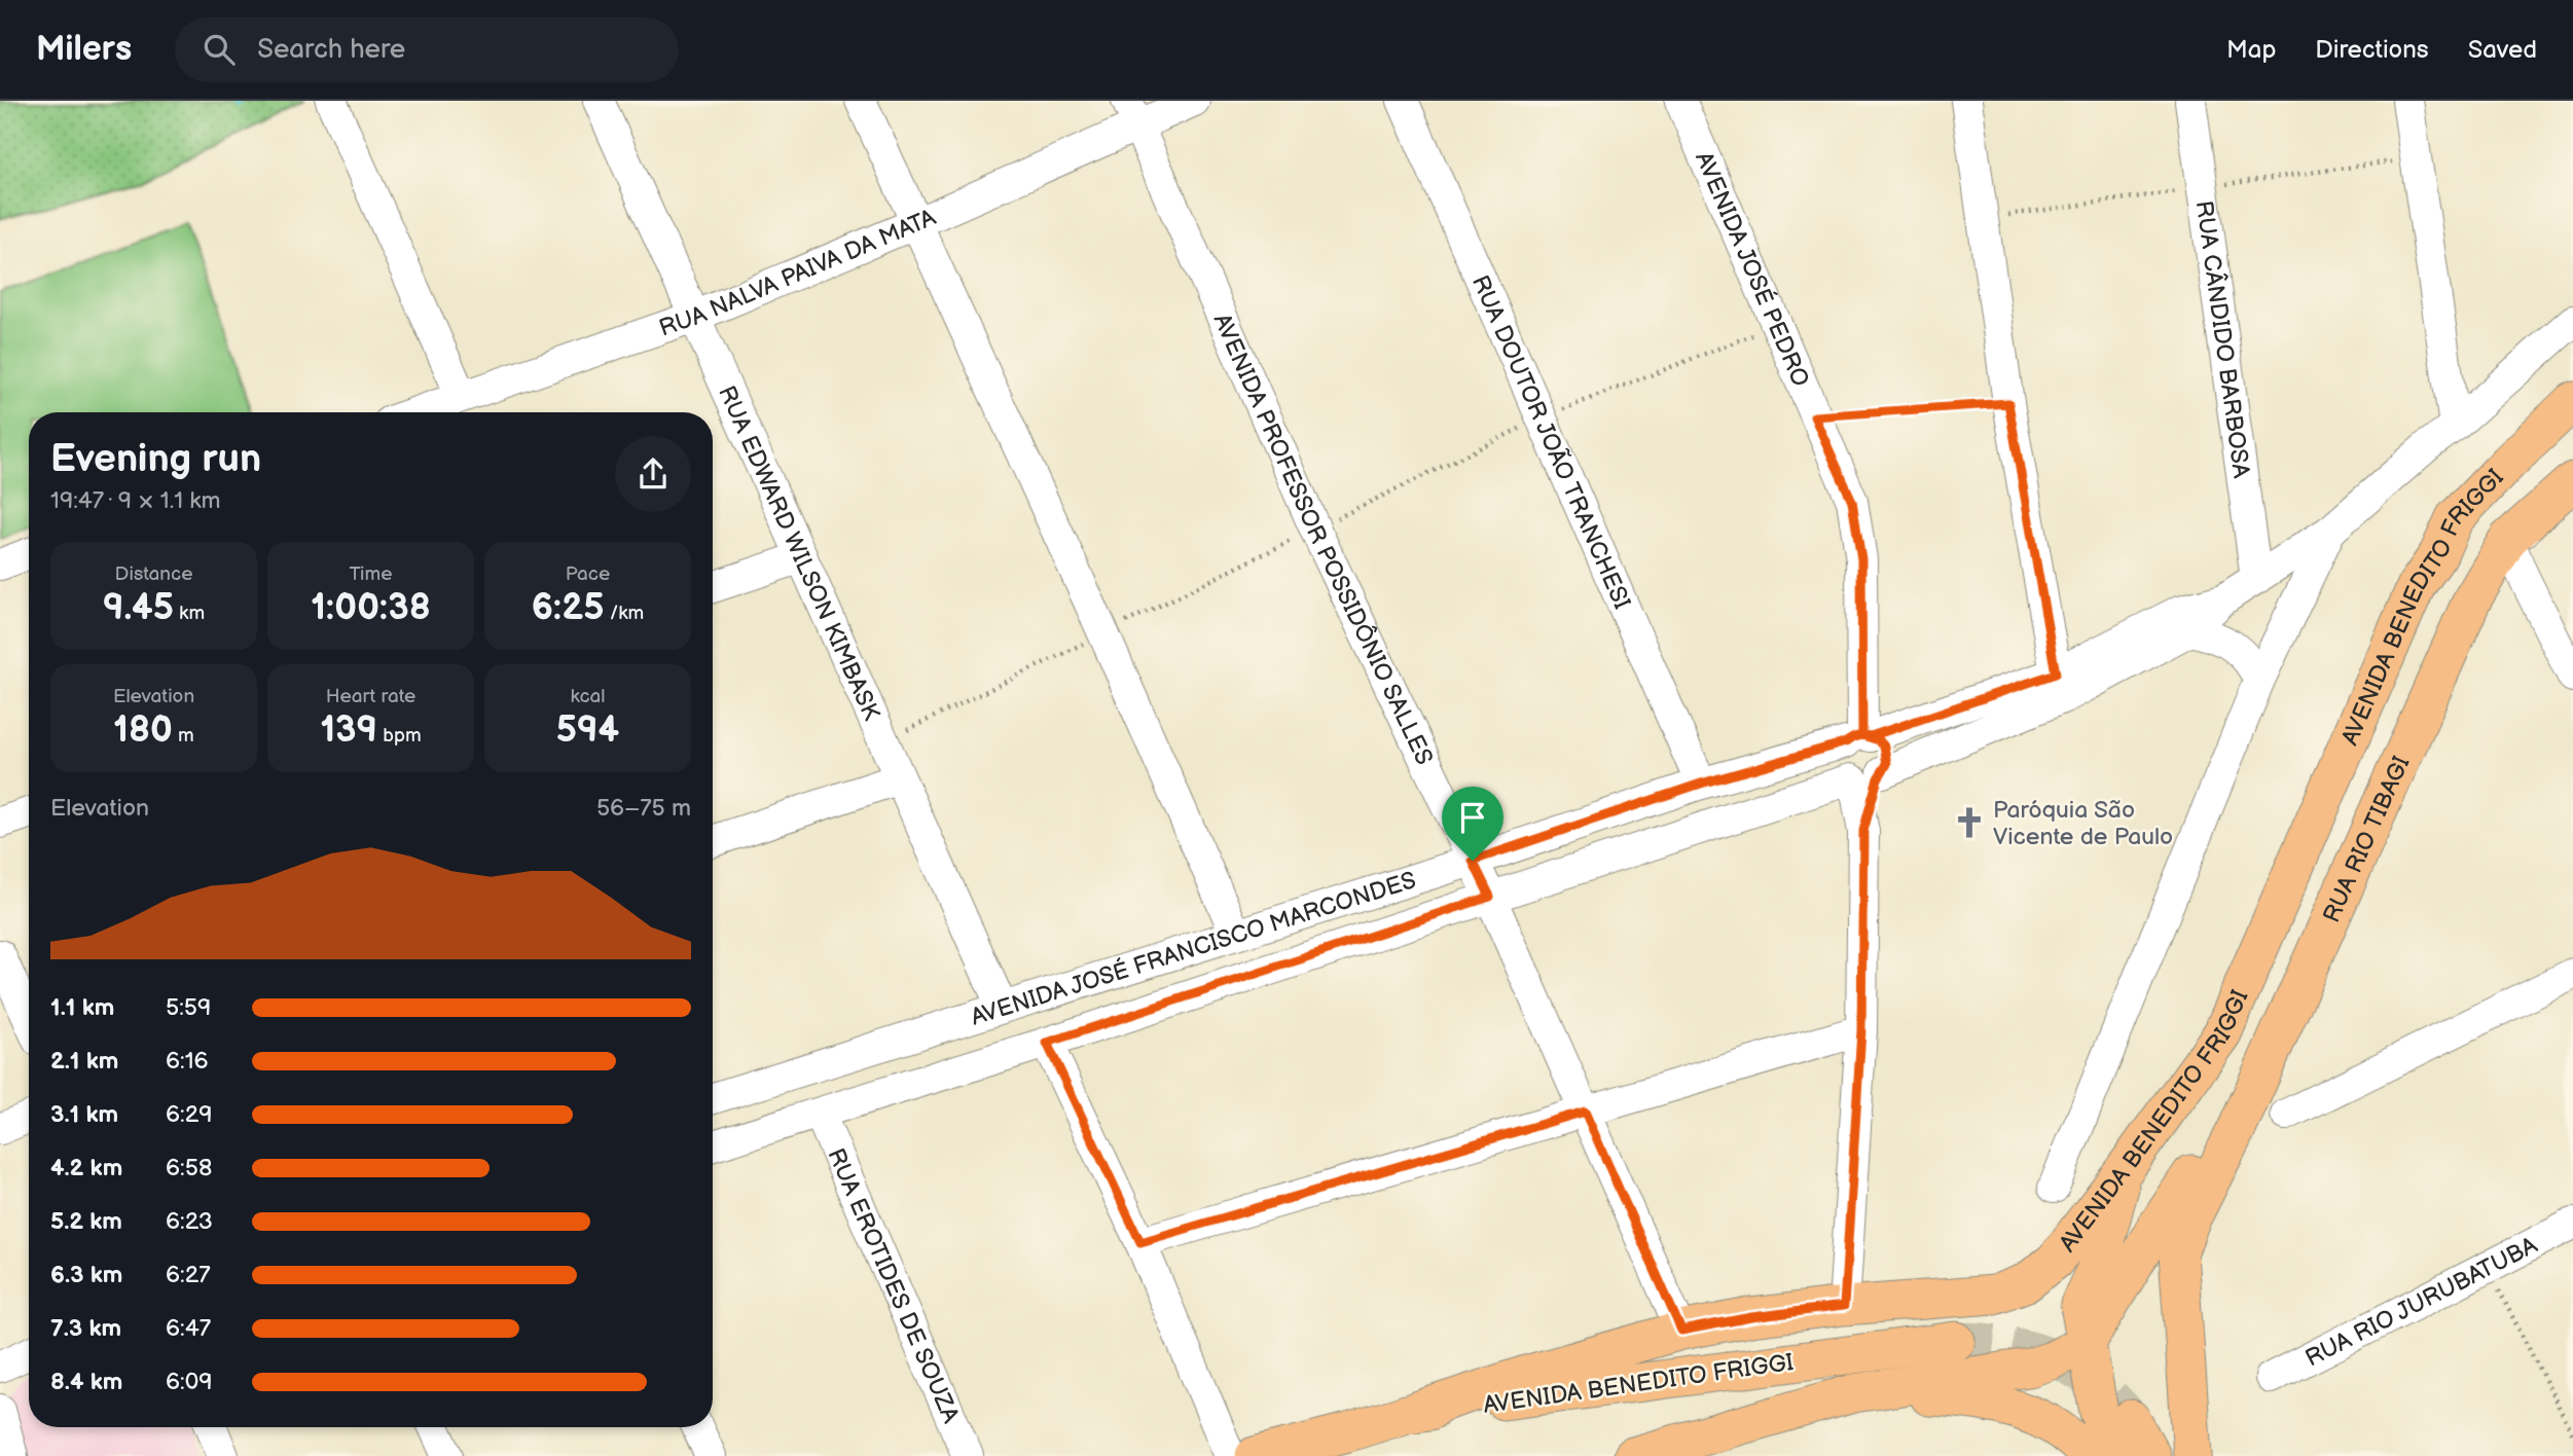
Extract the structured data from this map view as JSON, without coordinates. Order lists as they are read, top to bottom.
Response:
{
  "streets": {
    "main road": ["AVENIDA BENEDITO FRIGGI", "RUA RIO TIBAGI"],
    "street": [
      "AVENIDA JOSÉ PEDRO",
      "RUA NALVA PAIVA DA MATA",
      "RUA CÂNDIDO BARBOSA",
      "RUA DOUTOR JOÃO TRANCHESI",
      "AVENIDA PROFESSOR POSSIDÔNIO SALLES",
      "RUA EDWARD WILSON KIMBASK",
      "AVENIDA JOSÉ FRANCISCO MARCONDES",
      "RUA EROTIDES DE SOUZA",
      "RUA RIO JURUBATUBA"
    ]
  },
  "crossings": [
    ["AVENIDA JOSÉ PEDRO", "AVENIDA JOSÉ FRANCISCO MARCONDES"],
    ["RUA NALVA PAIVA DA MATA", "AVENIDA PROFESSOR POSSIDÔNIO SALLES"],
    ["RUA NALVA PAIVA DA MATA", "RUA EDWARD WILSON KIMBASK"],
    ["RUA CÂNDIDO BARBOSA", "AVENIDA JOSÉ FRANCISCO MARCONDES"],
    ["RUA DOUTOR JOÃO TRANCHESI", "AVENIDA JOSÉ FRANCISCO MARCONDES"],
    ["AVENIDA PROFESSOR POSSIDÔNIO SALLES", "AVENIDA BENEDITO FRIGGI"],
    ["AVENIDA PROFESSOR POSSIDÔNIO SALLES", "AVENIDA JOSÉ FRANCISCO MARCONDES"],
    ["RUA EDWARD WILSON KIMBASK", "AVENIDA JOSÉ FRANCISCO MARCONDES"],
    ["AVENIDA JOSÉ FRANCISCO MARCONDES", "RUA EROTIDES DE SOUZA"]
  ],
  "places": {
    "church": ["Paróquia São Vicente de Paulo"]
  },
  "page": {
    "header": "Milers",
    "search": "Search here",
    "nav": ["Map", "Directions", "Saved"],
    "heading": ["Evening run", "19:47 · 9 × 1.1 km"],
    "stats": [
      ["Distance", "9.45 km"],
      ["Time", "1:00:38"],
      ["Pace", "6:25 /km"],
      ["Elevation", "180 m"],
      ["Heart rate", "139 bpm"],
      ["kcal", "594"]
    ],
    "chart": ["Elevation", "56–75 m"],
    "list": [
      {
        "name": "1.1 km",
        "note": "5:59"
      },
      {
        "name": "2.1 km",
        "note": "6:16"
      },
      {
        "name": "3.1 km",
        "note": "6:29"
      },
      {
        "name": "4.2 km",
        "note": "6:58"
      },
      {
        "name": "5.2 km",
        "note": "6:23"
      },
      {
        "name": "6.3 km",
        "note": "6:27"
      },
      {
        "name": "7.3 km",
        "note": "6:47"
      },
      {
        "name": "8.4 km",
        "note": "6:09"
      }
    ]
  }
}
